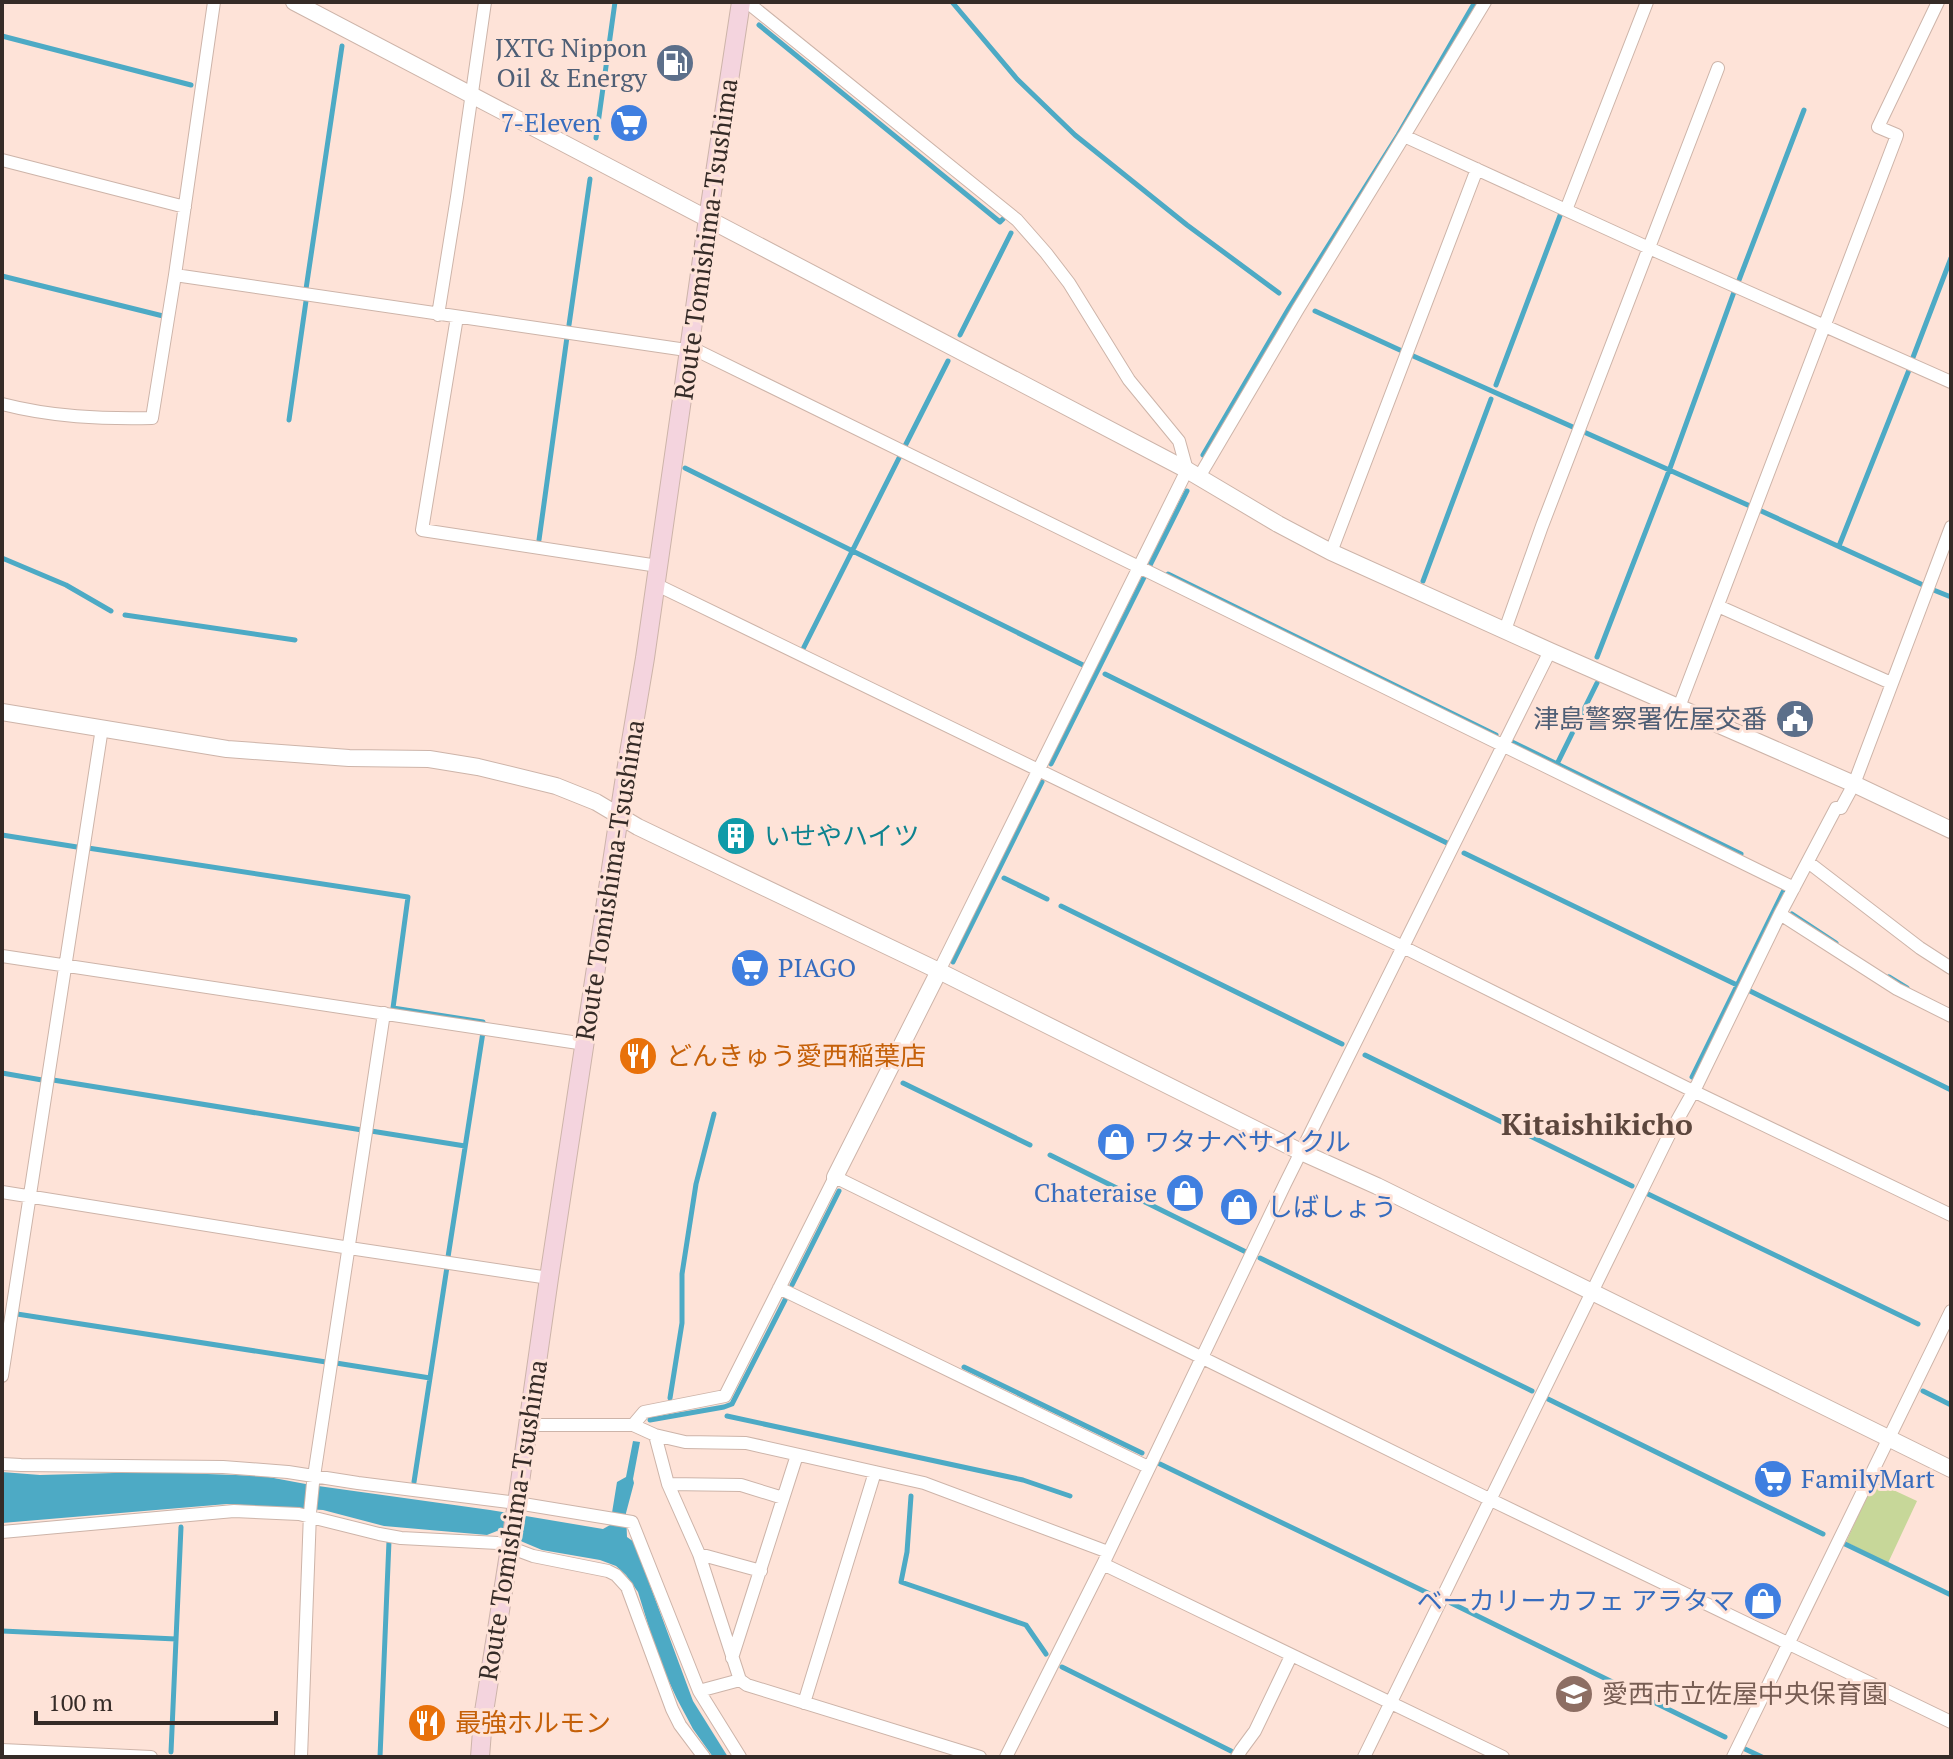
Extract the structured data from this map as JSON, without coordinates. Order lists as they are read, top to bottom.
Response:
{
  "streets": {
    "main road": ["Route Tomishima-Tsushima"]
  },
  "districts": ["Kitaishikicho"],
  "places": {
    "fuel station": ["JXTG Nippon Oil & Energy"],
    "supermarket": ["7-Eleven", "PIAGO", "FamilyMart"],
    "public building": ["津島警察署佐屋交番"],
    "building": ["いせやハイツ"],
    "restaurant": ["どんきゅう愛西稲葉店", "最強ホルモン"],
    "shop": [
      "ワタナベサイクル",
      "Chateraise",
      "しばしょう",
      "ベーカリーカフェ アラタマ"
    ],
    "school or university": ["愛西市立佐屋中央保育園"]
  },
  "scale_bar": "100 m"
}
